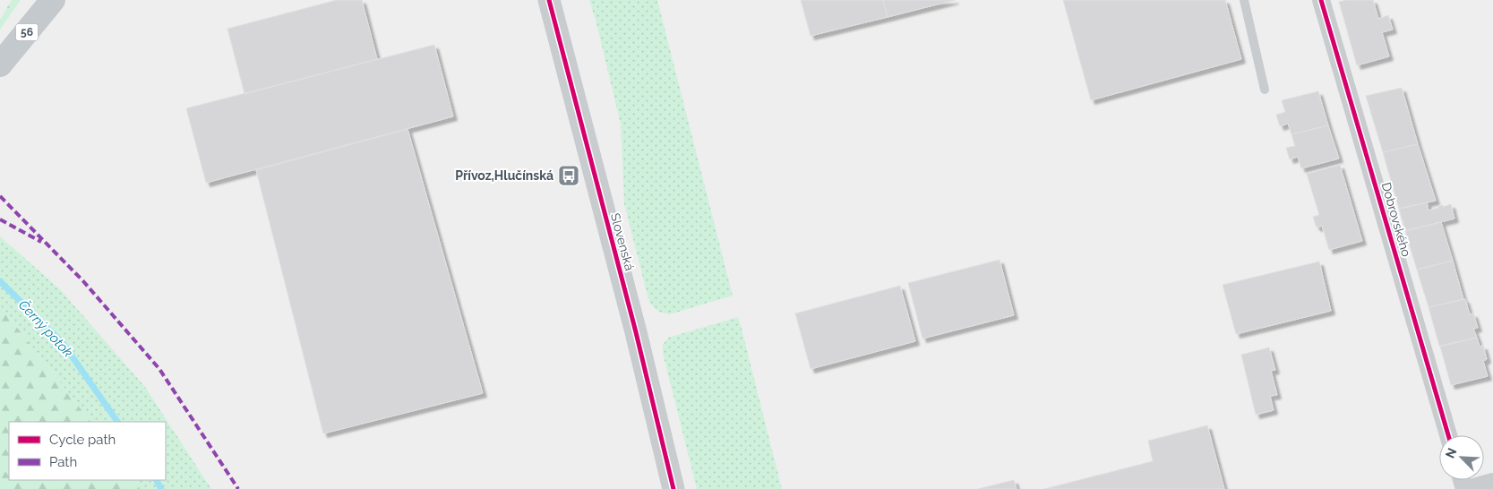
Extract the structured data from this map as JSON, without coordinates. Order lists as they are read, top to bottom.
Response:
{
  "streets": {
    "main road": ["56"],
    "street": ["Dobrovského", "Slovenská"]
  },
  "water": ["Černý potok"],
  "places": {
    "bus stop": ["Přívoz,Hlučínská"]
  },
  "legend": ["Cycle path", "Path"],
  "north": "top left"
}
